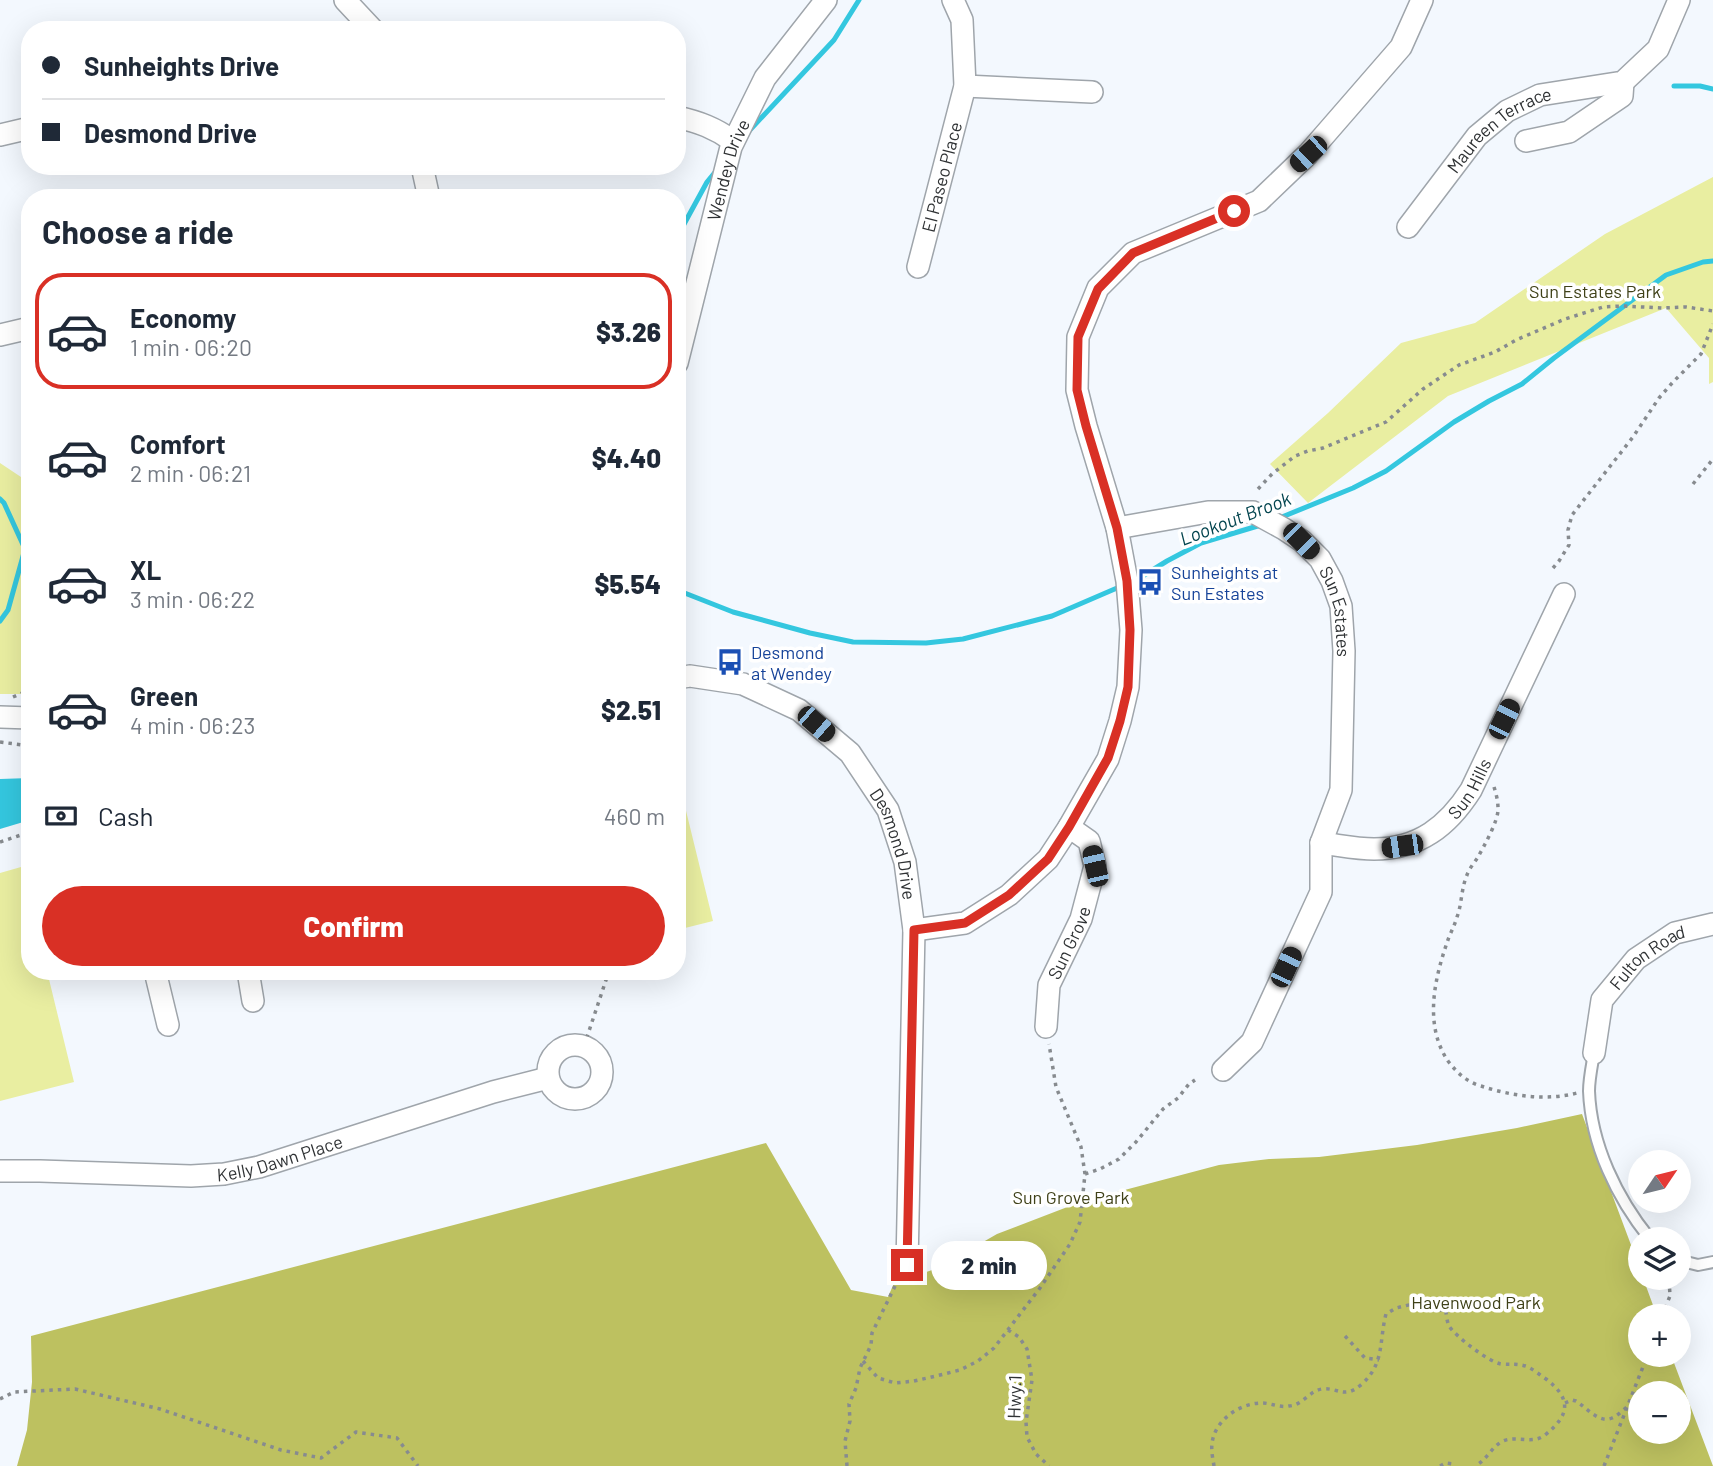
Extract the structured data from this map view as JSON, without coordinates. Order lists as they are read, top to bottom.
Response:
{
  "streets": {
    "street": [
      "Maureen Terrace",
      "Wendey Drive",
      "El Paseo Place",
      "Sun Estates",
      "Sun Hills",
      "Desmond Drive",
      "Sun Grove",
      "Fulton Road",
      "Kelly Dawn Place"
    ],
    "path": ["Hwy.1"]
  },
  "crossings": [
    ["Sun Estates", "Sun Hills"]
  ],
  "water": ["Lookout Brook"],
  "parks": ["Sun Estates Park", "Sun Grove Park", "Havenwood Park"],
  "places": {
    "bus stop": ["Sunheights at Sun Estates", "Desmond at Wendey"]
  },
  "north": "top right",
  "page": {
    "banner": ["Sunheights Drive", "Desmond Drive"],
    "heading": "Choose a ride",
    "list": [
      {
        "name": "Economy",
        "note": "1 min · 06:20",
        "value": "$3.26"
      },
      {
        "name": "Comfort",
        "note": "2 min · 06:21",
        "value": "$4.40"
      },
      {
        "name": "XL",
        "note": "3 min · 06:22",
        "value": "$5.54"
      },
      {
        "name": "Green",
        "note": "4 min · 06:23",
        "value": "$2.51"
      }
    ],
    "pay": ["Cash", "460 m"],
    "buttons": "Confirm",
    "map_buttons": ["+", "−"],
    "bubble": "2 min"
  }
}
